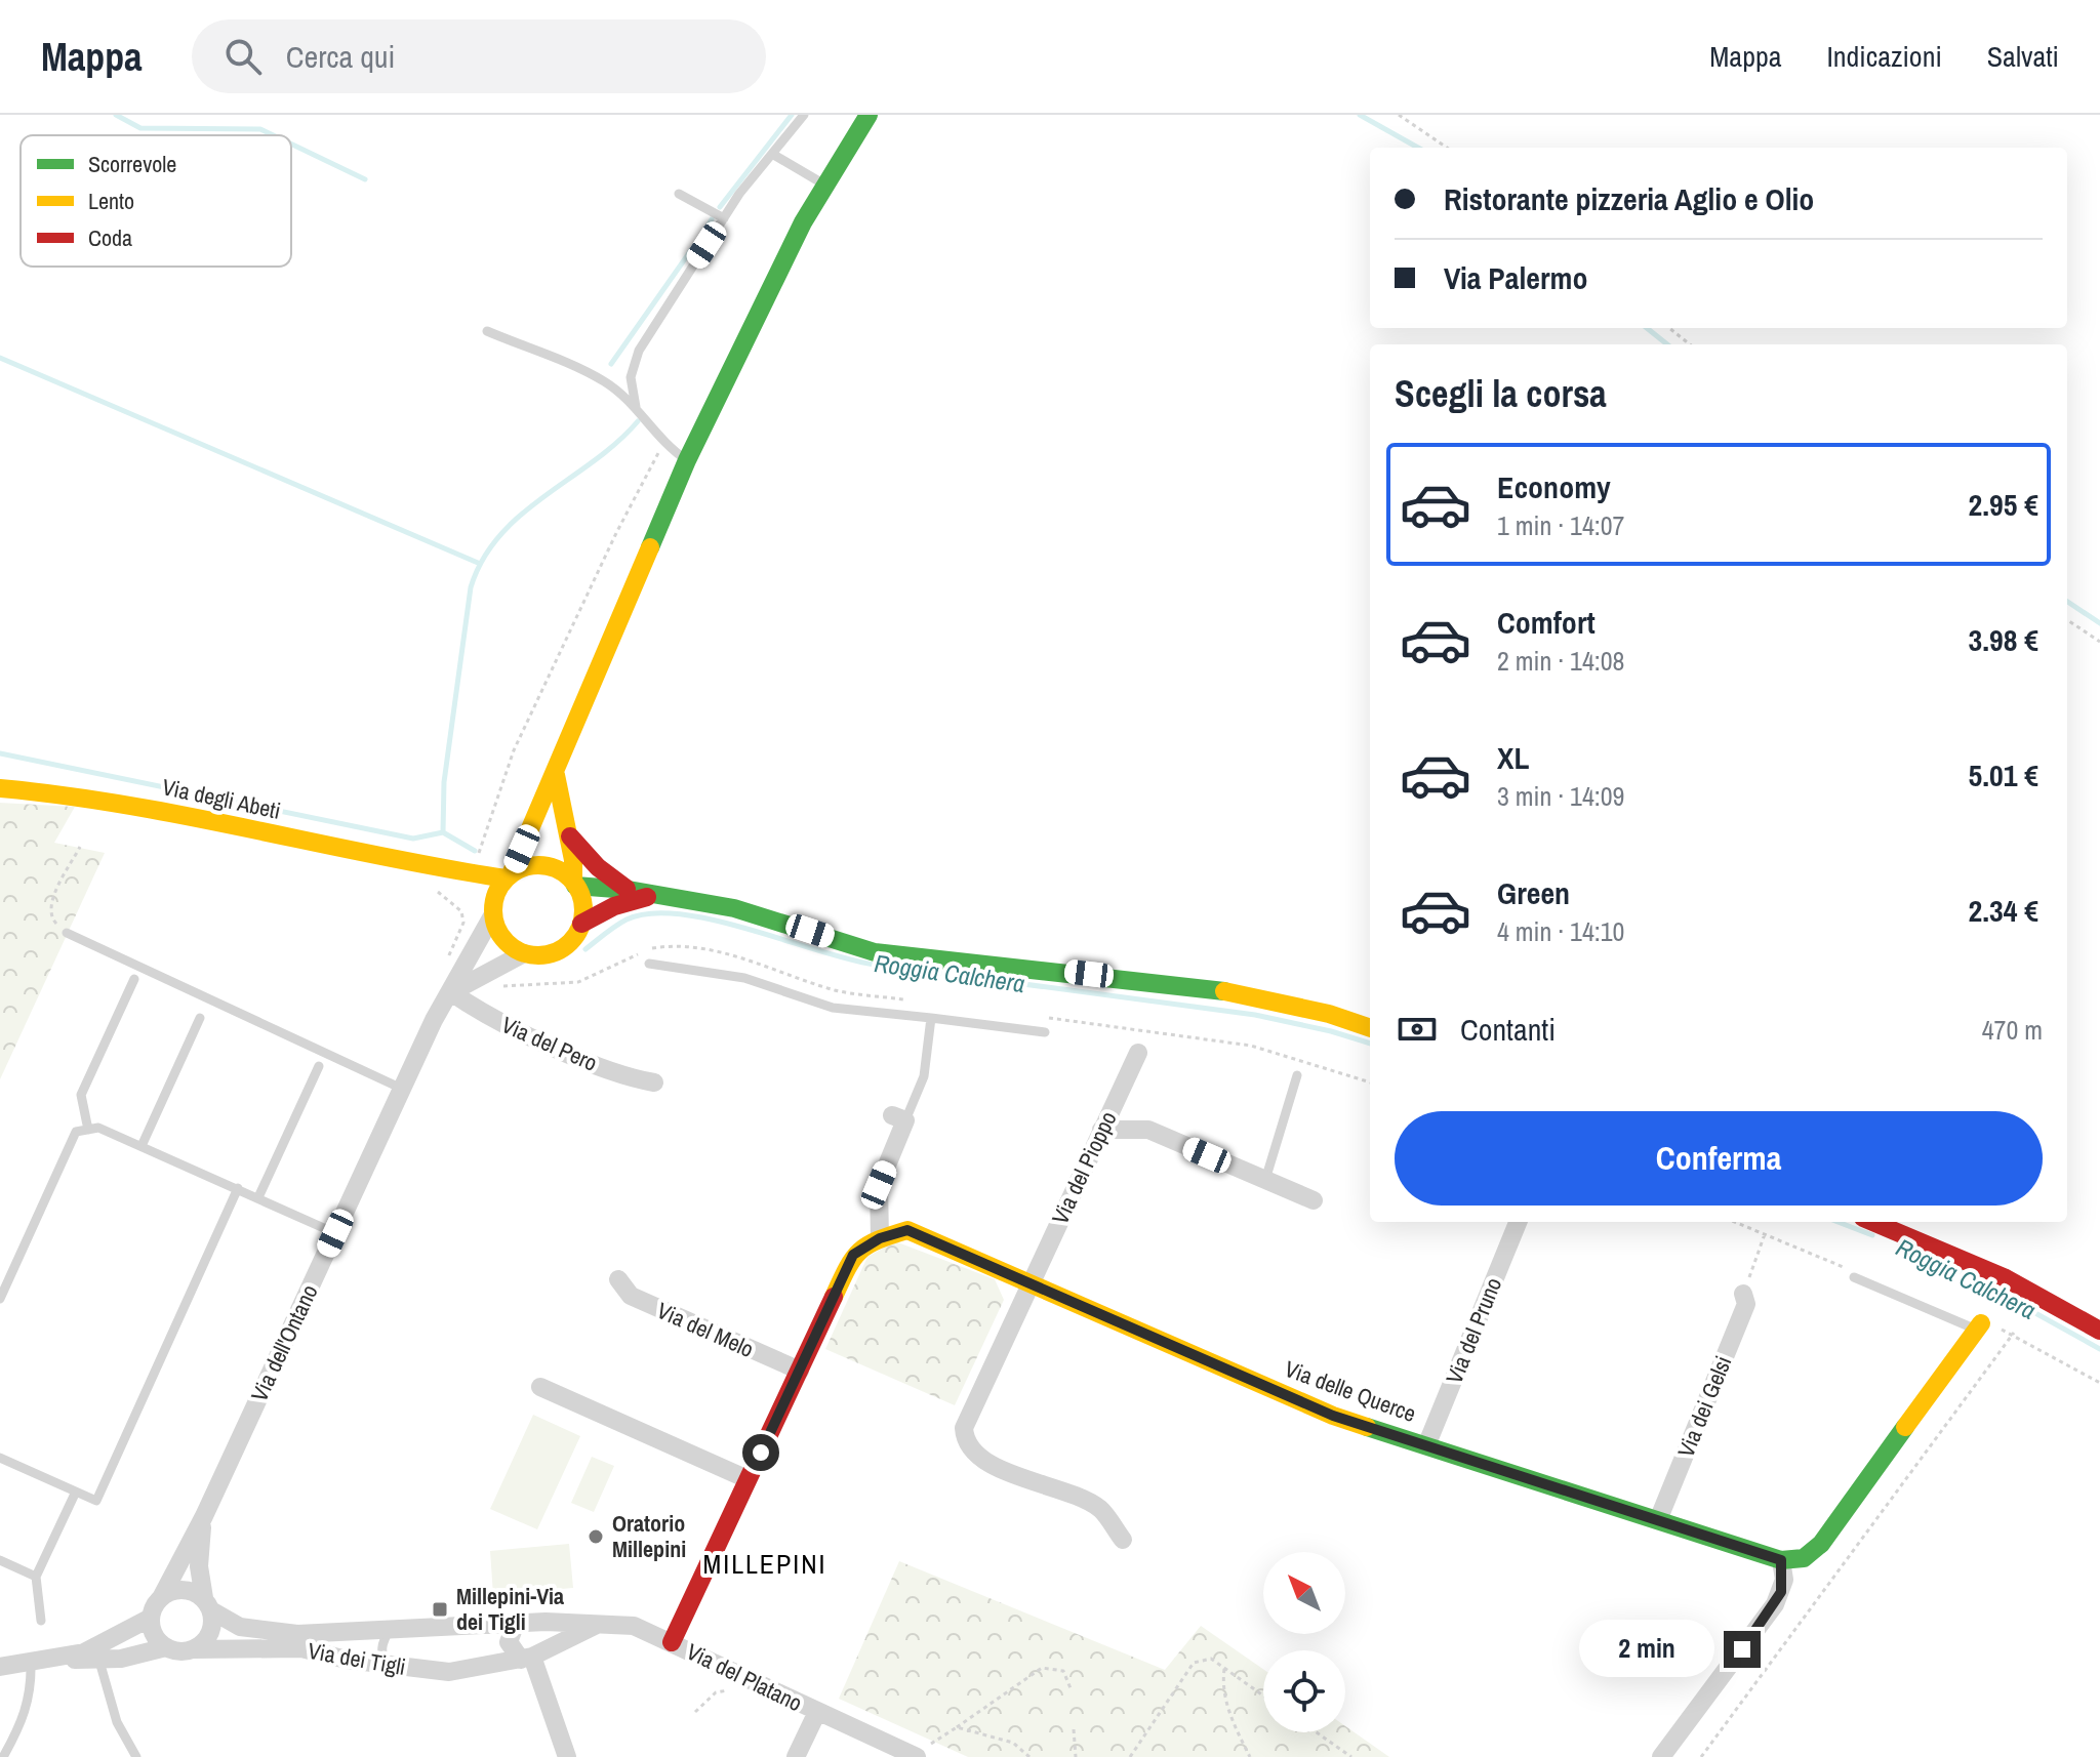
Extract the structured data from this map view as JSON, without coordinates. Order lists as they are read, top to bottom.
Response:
{
  "streets": {
    "street": [
      "Via degli Abeti",
      "Via del Pero",
      "Via del Pioppo",
      "Via del Melo",
      "Via del Pruno",
      "Via dell'Ontano",
      "Via delle Querce",
      "Via dei Gelsi",
      "Via dei Tigli",
      "Via del Platano"
    ]
  },
  "crossings": [
    ["Via degli Abeti", "Via dell'Ontano"],
    ["Via del Pero", "Via dell'Ontano"],
    ["Via del Pioppo", "Via delle Querce"],
    ["Via del Pruno", "Via delle Querce"],
    ["Via dell'Ontano", "Via dei Tigli"],
    ["Via delle Querce", "Via dei Gelsi"],
    ["Via dei Tigli", "Via del Platano"]
  ],
  "districts": ["MILLEPINI"],
  "water": ["Roggia Calchera"],
  "places": {
    "other": ["Oratorio Millepini"],
    "transit": ["Millepini-Via dei Tigli"]
  },
  "legend": ["Scorrevole", "Lento", "Coda"],
  "north": "top left",
  "page": {
    "header": "Mappa",
    "search": "Cerca qui",
    "nav": ["Mappa", "Indicazioni", "Salvati"],
    "banner": ["Ristorante pizzeria Aglio e Olio", "Via Palermo"],
    "heading": "Scegli la corsa",
    "list": [
      {
        "name": "Economy",
        "note": "1 min · 14:07",
        "value": "2.95 €"
      },
      {
        "name": "Comfort",
        "note": "2 min · 14:08",
        "value": "3.98 €"
      },
      {
        "name": "XL",
        "note": "3 min · 14:09",
        "value": "5.01 €"
      },
      {
        "name": "Green",
        "note": "4 min · 14:10",
        "value": "2.34 €"
      }
    ],
    "pay": ["Contanti", "470 m"],
    "buttons": "Conferma",
    "bubble": "2 min"
  }
}
